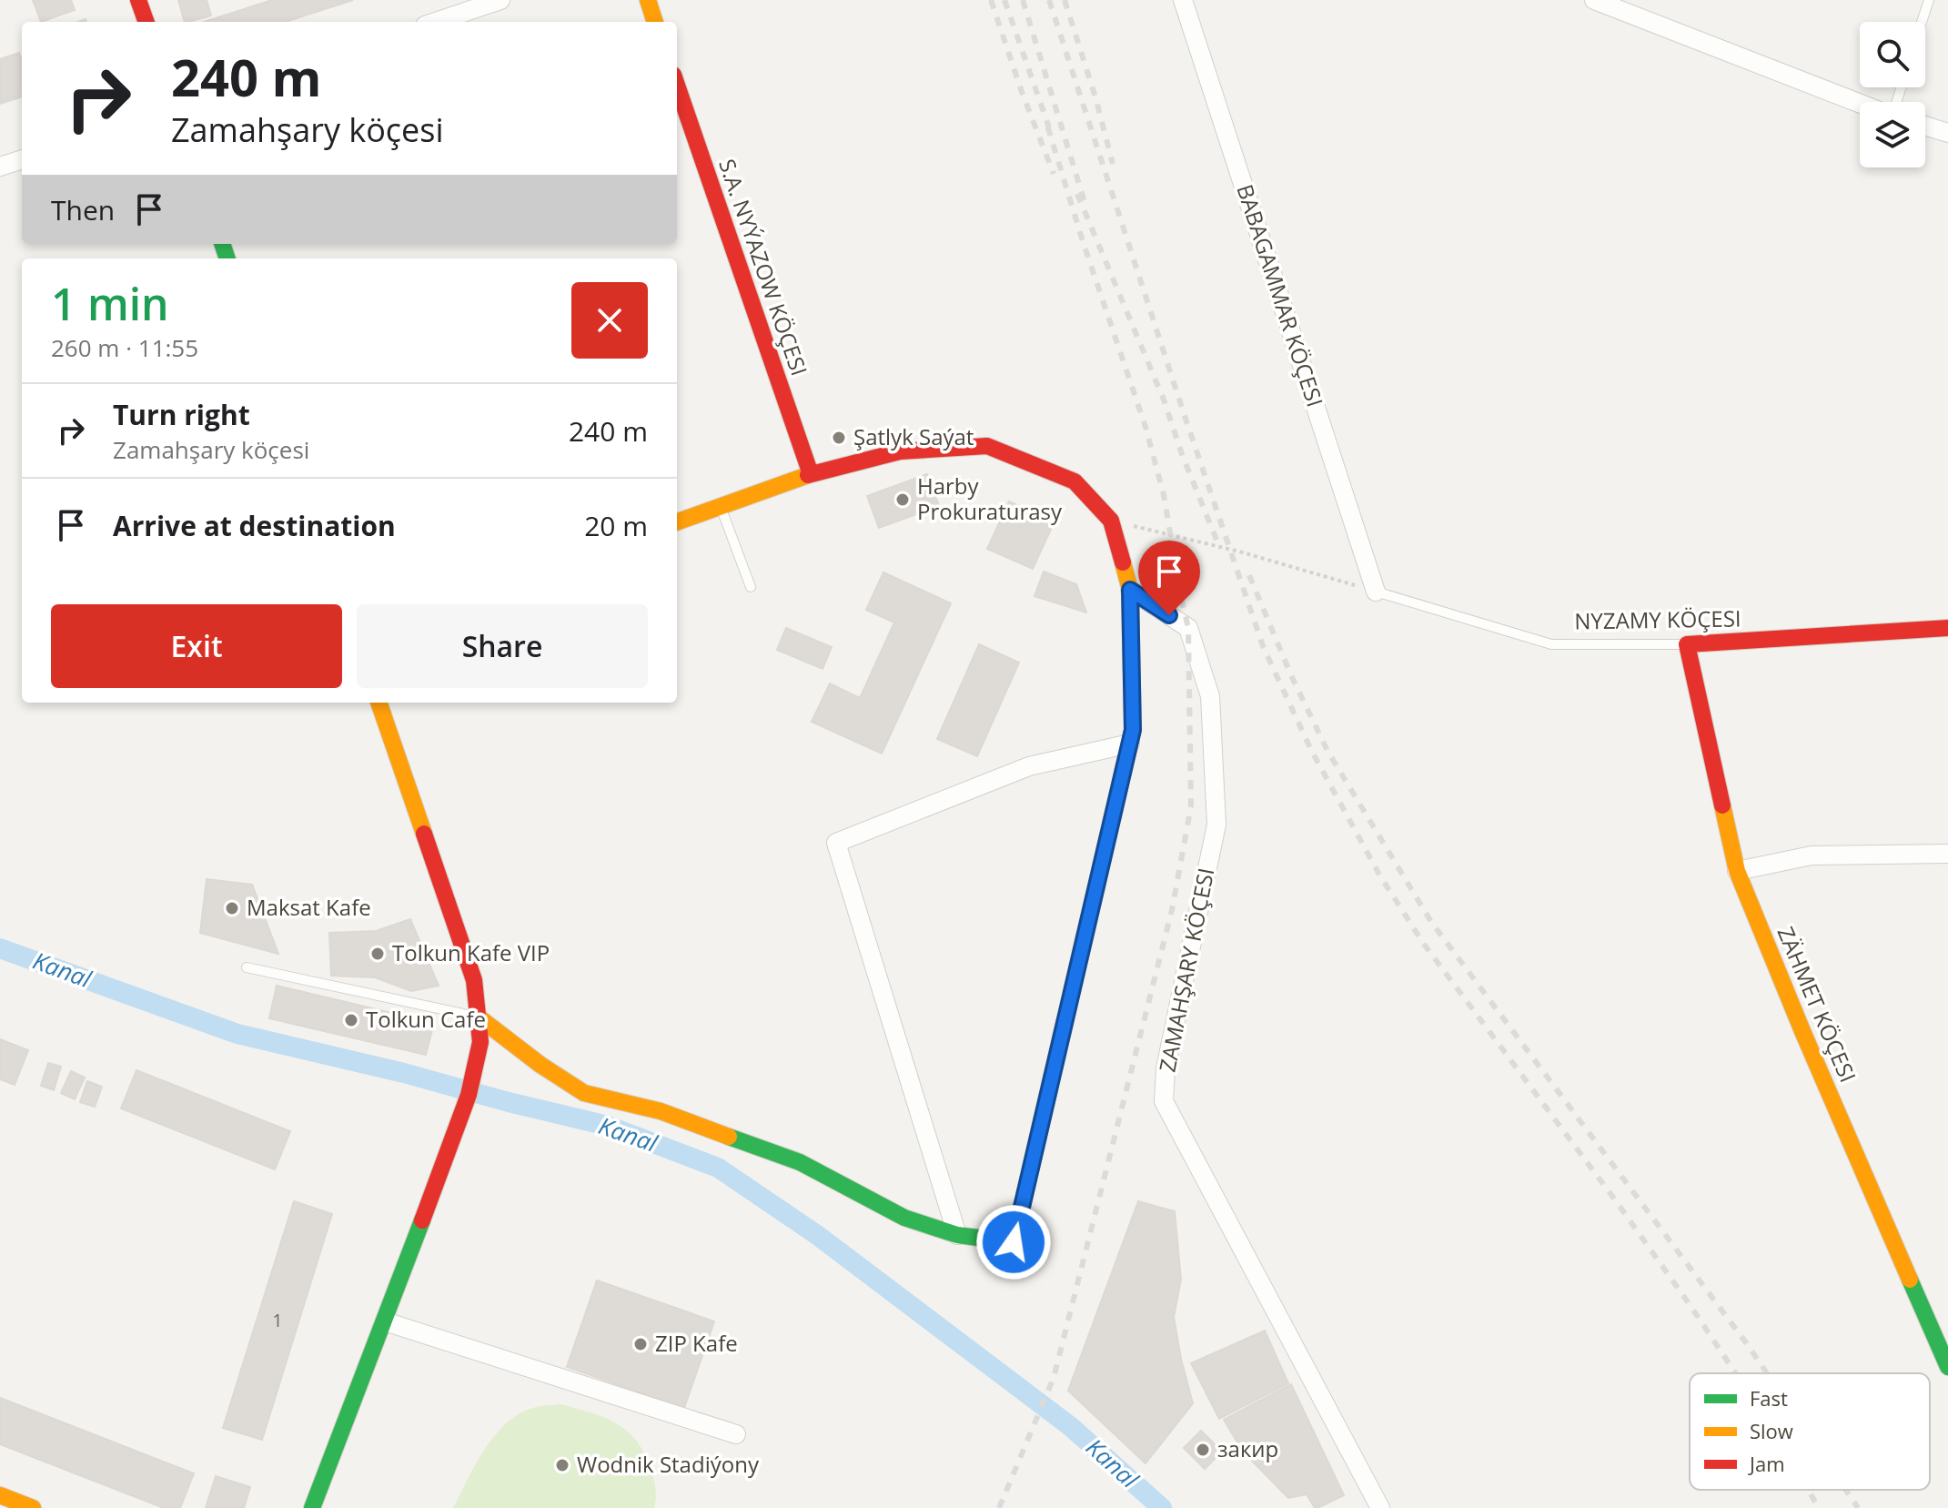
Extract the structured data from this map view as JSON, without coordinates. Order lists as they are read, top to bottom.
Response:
{
  "streets": {
    "street": [
      "S.A. NYÝAZOW KÖÇESI",
      "BABAGAMMAR KÖÇESI",
      "NYZAMY KÖÇESI",
      "ZAMAHŞARY KÖÇESI",
      "ZÄHMET KÖÇESI"
    ]
  },
  "crossings": [
    ["BABAGAMMAR KÖÇESI", "NYZAMY KÖÇESI"],
    ["NYZAMY KÖÇESI", "ZÄHMET KÖÇESI"]
  ],
  "water": ["Kanal"],
  "places": [
    "Şatlyk Saýat",
    "Harby Prokuraturasy",
    "Maksat Kafe",
    "Tolkun Kafe VIP",
    "Tolkun Cafe",
    "ZIP Kafe",
    "закир",
    "Wodnik Stadiýony"
  ],
  "house_numbers": ["1"],
  "legend": ["Fast", "Slow", "Jam"],
  "page": {
    "turn": ["240 m", "Zamahşary köçesi"],
    "then": "Then",
    "heading": ["1 min", "260 m · 11:55"],
    "list": [
      {
        "name": "Turn right",
        "note": "Zamahşary köçesi",
        "value": "240 m"
      },
      {
        "name": "Arrive at destination",
        "value": "20 m"
      }
    ],
    "buttons": ["Exit", "Share"]
  }
}
